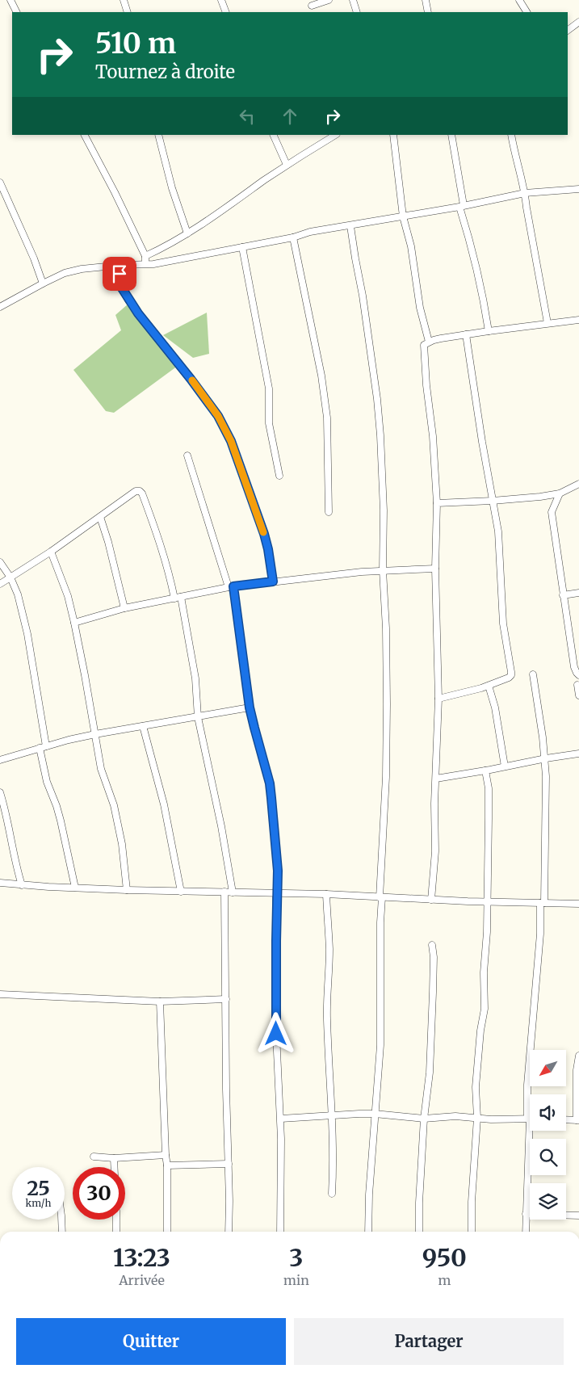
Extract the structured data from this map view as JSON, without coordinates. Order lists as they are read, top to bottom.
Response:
{
  "north": "bottom left",
  "page": {
    "turn": ["510 m", "Tournez à droite"],
    "speed": "25 km/h",
    "limit": "30",
    "eta": [
      "13:23",
      "Arrivée",
      "3",
      "min",
      "950",
      "m"
    ],
    "buttons": ["Quitter", "Partager"]
  }
}
